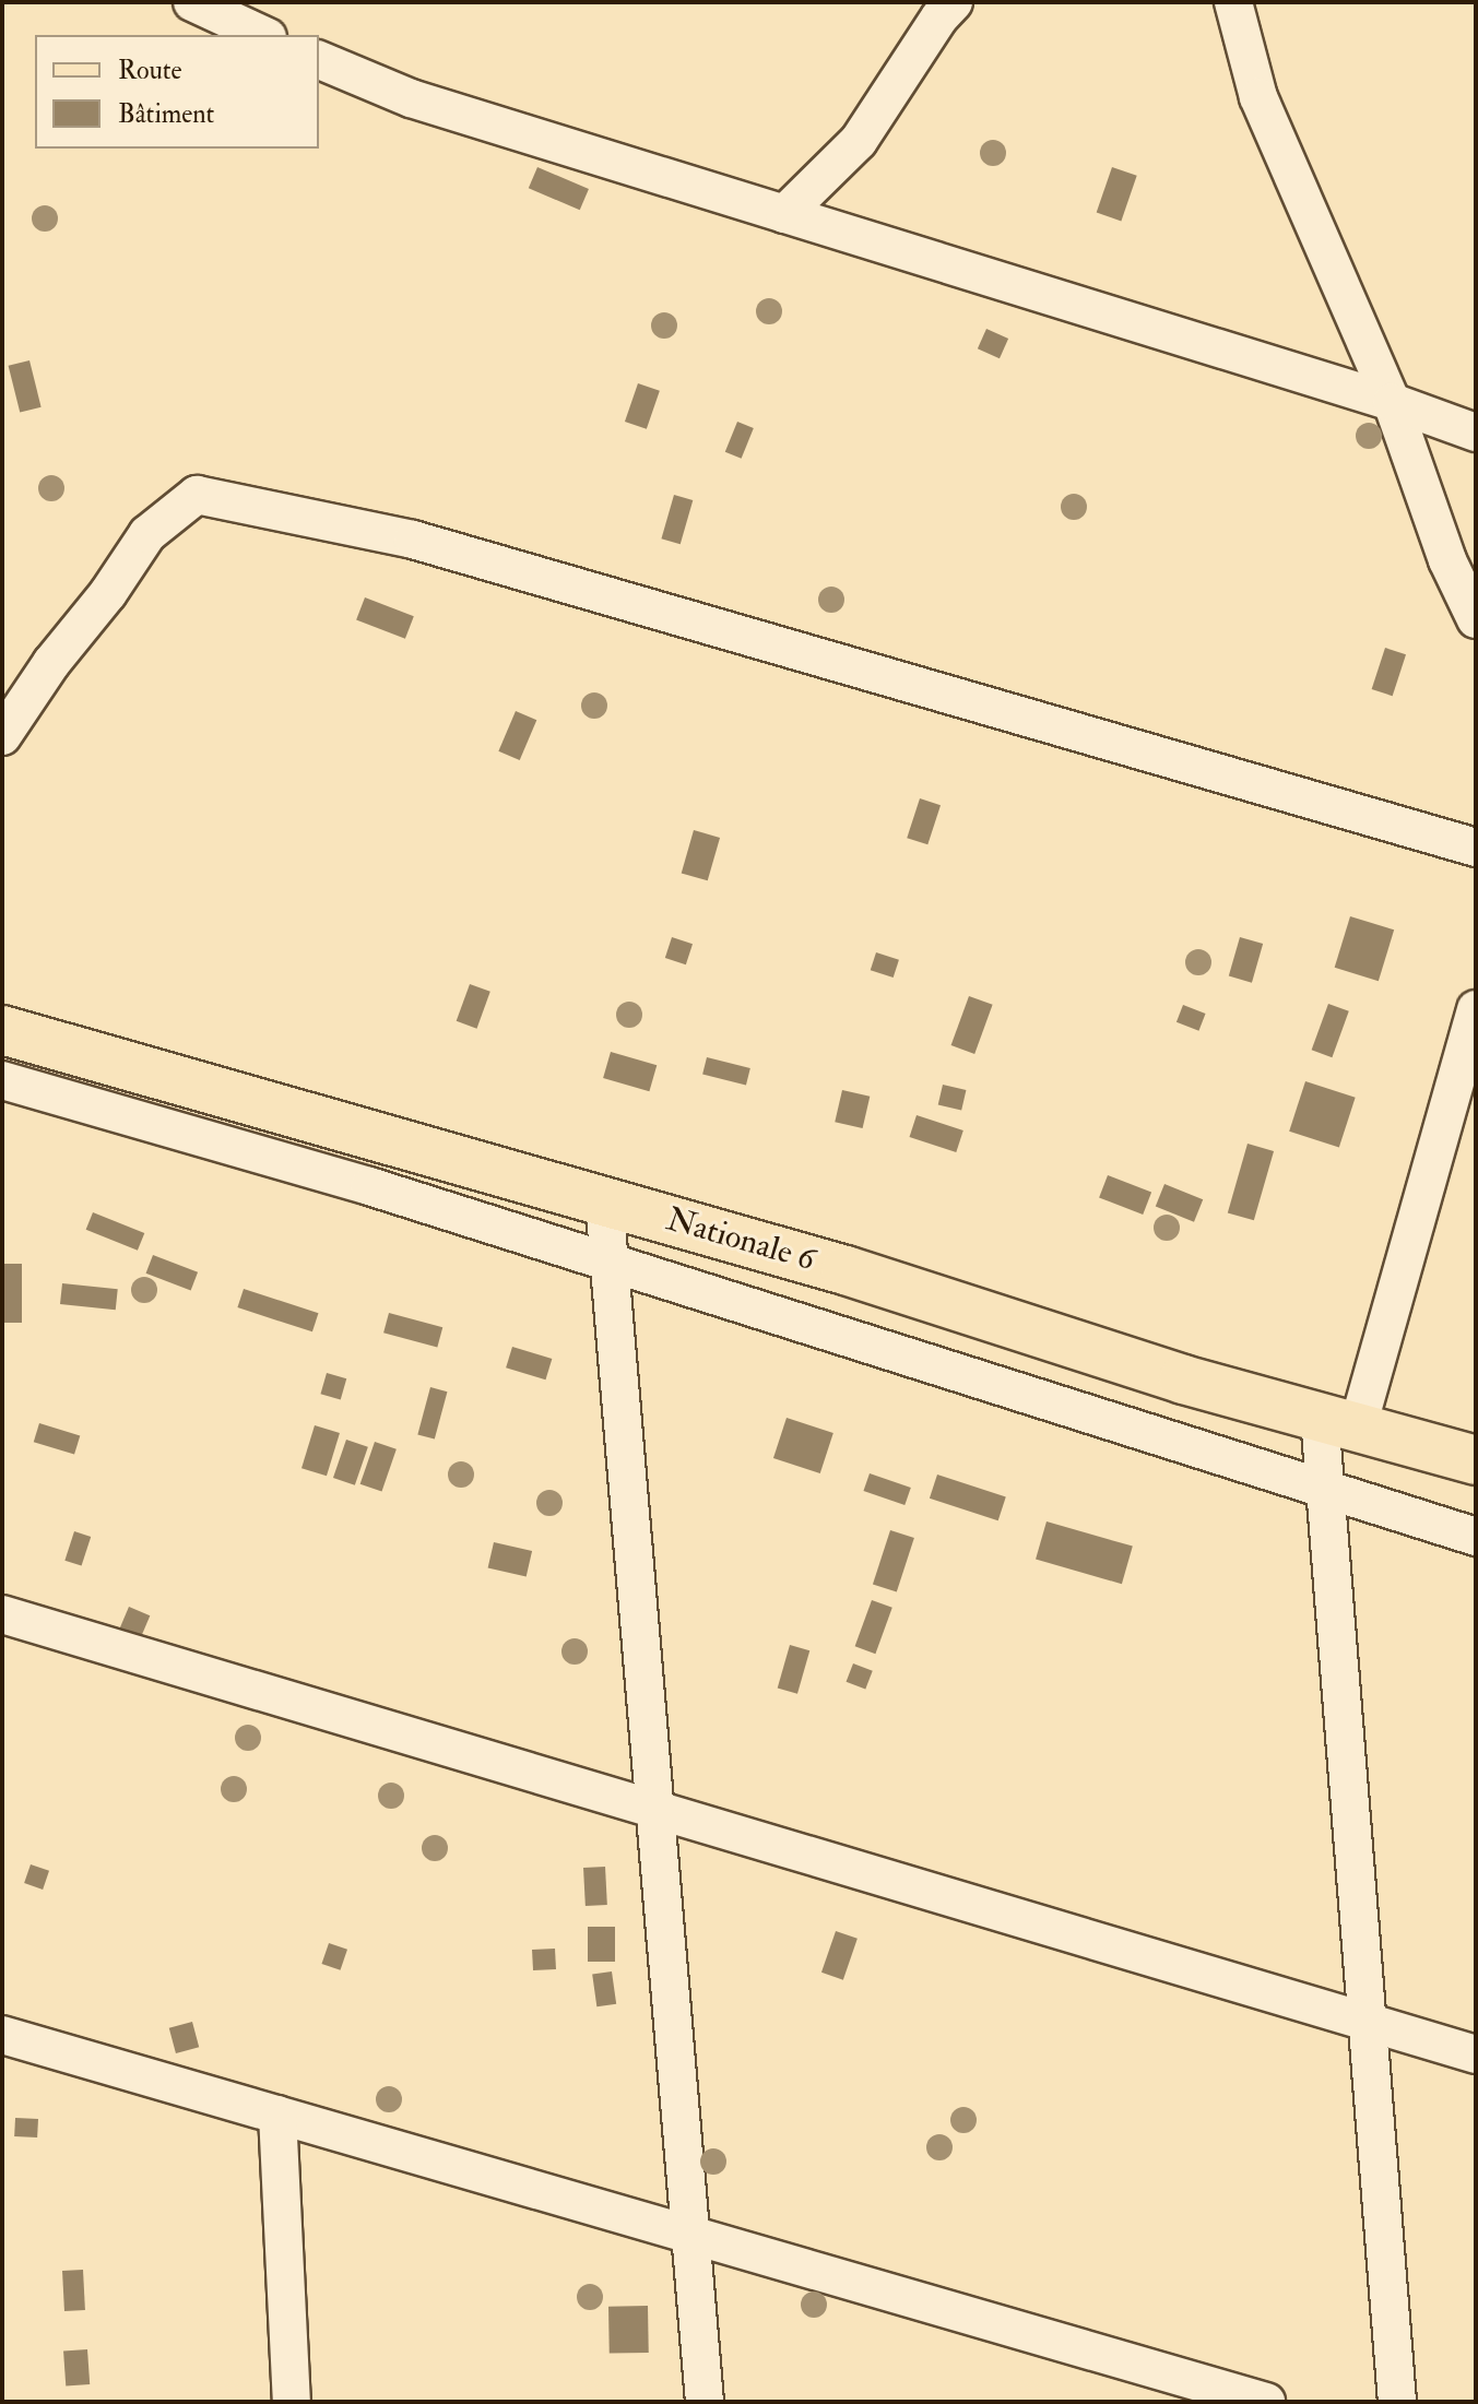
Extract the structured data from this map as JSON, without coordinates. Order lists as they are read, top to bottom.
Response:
{
  "streets": {
    "main road": ["Nationale 6"]
  },
  "legend": ["Route", "Bâtiment"]
}
